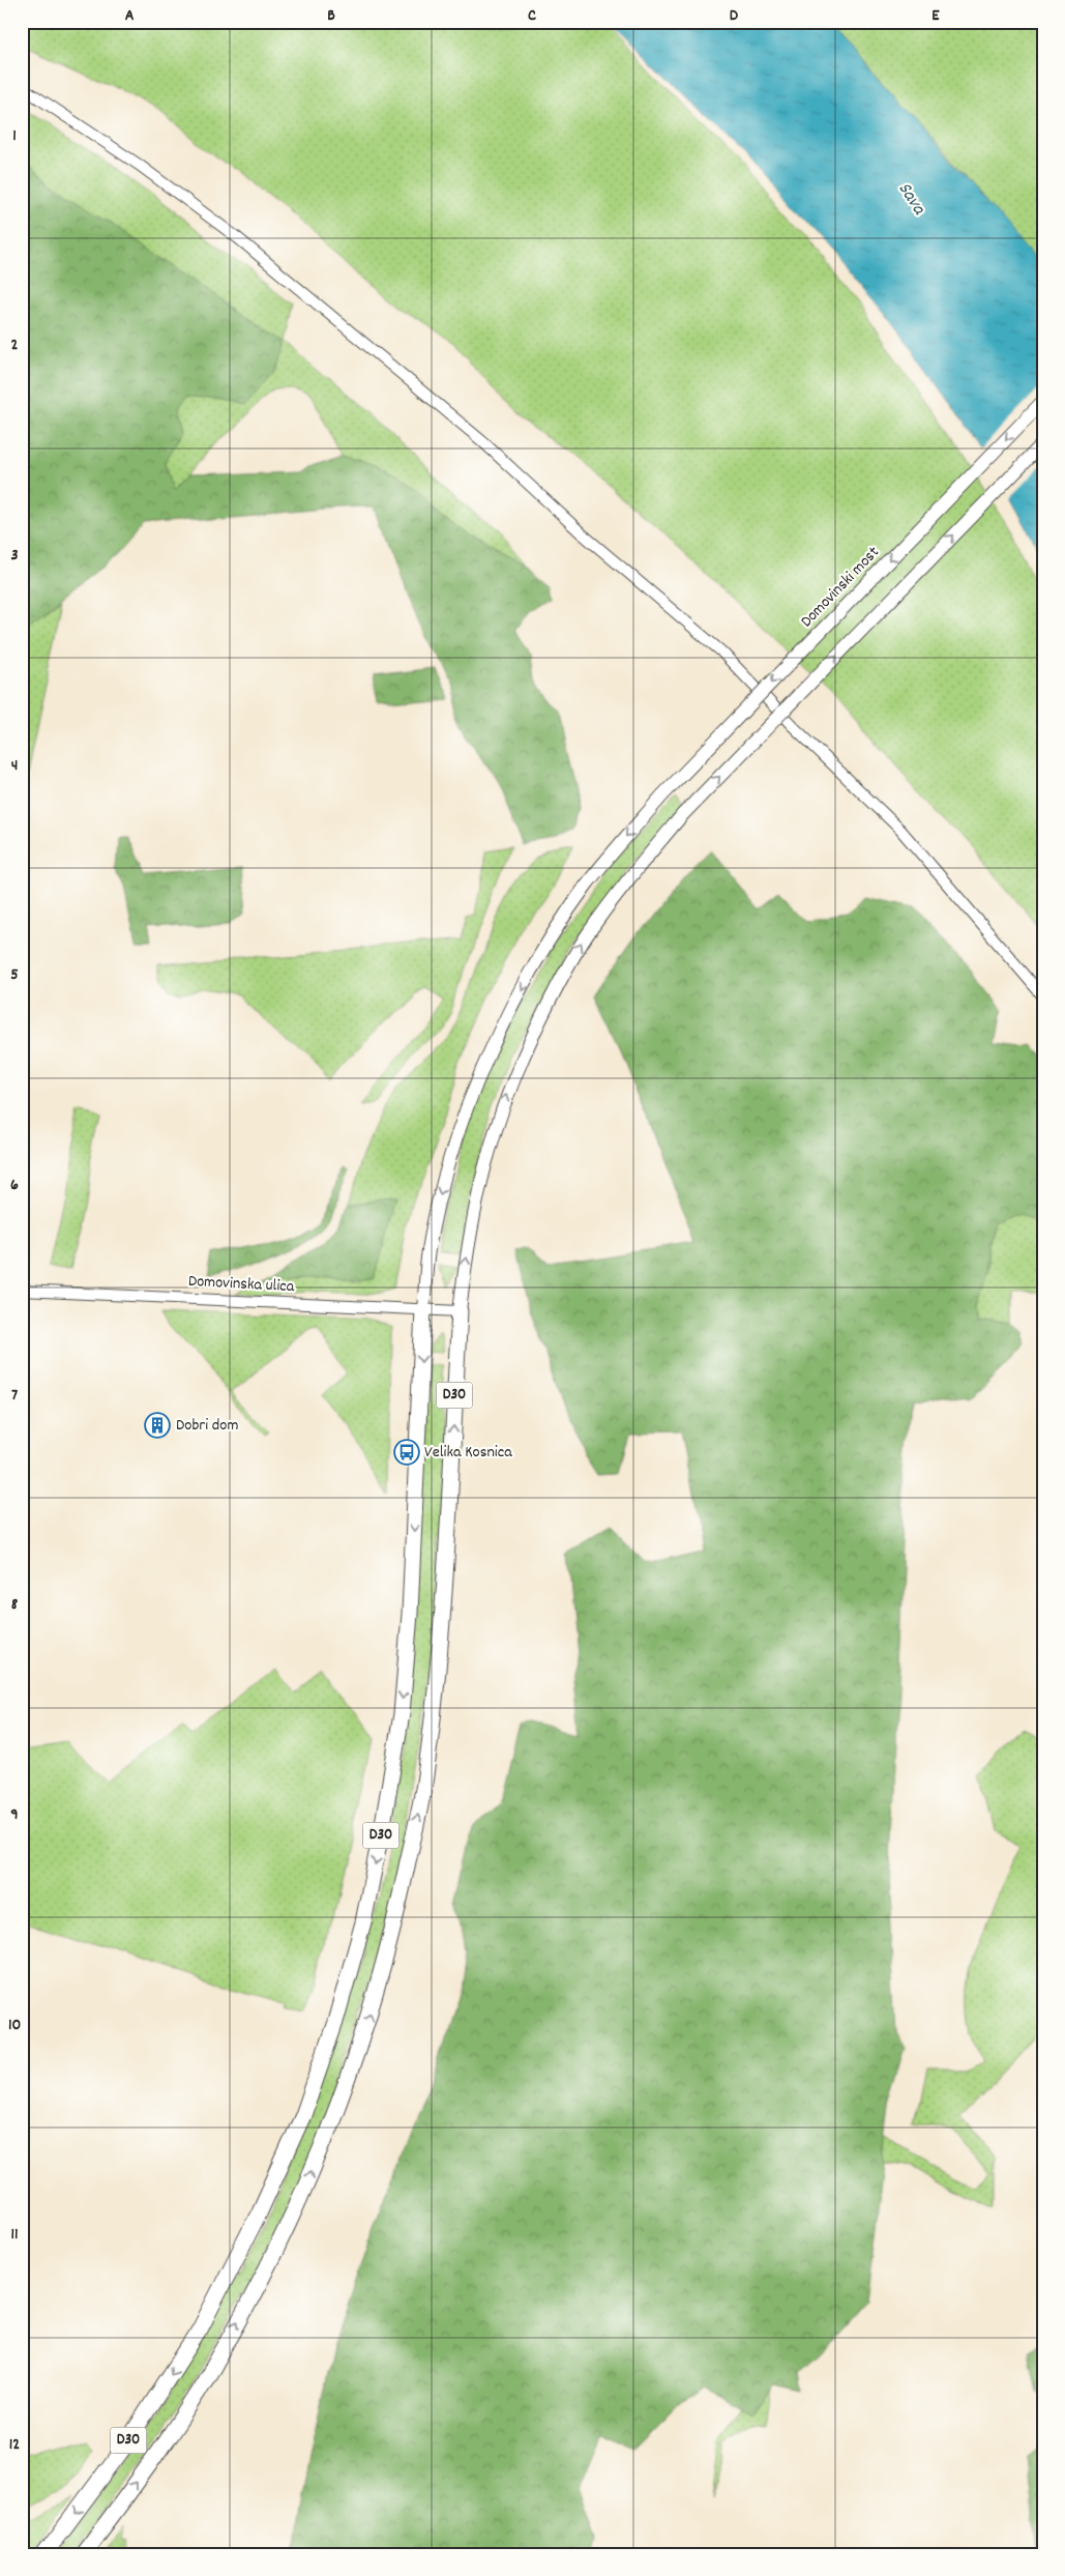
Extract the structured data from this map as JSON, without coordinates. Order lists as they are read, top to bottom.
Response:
{
  "streets": {
    "highway": ["D30"],
    "main road": ["Domovinski most"],
    "street": ["Domovinska ulica"]
  },
  "crossings": [
    ["Domovinski most", "Domovinska ulica"],
    ["Domovinski most", "D30"],
    ["Domovinska ulica", "D30"]
  ],
  "water": ["Sava"],
  "places": {
    "building": ["Dobri dom"],
    "bus stop": ["Velika Kosnica"]
  },
  "grid": {
    "columns": [
      "A",
      "B",
      "C",
      "D",
      "E"
    ],
    "rows": [
      "1",
      "2",
      "3",
      "4",
      "5",
      "6",
      "7",
      "8",
      "9",
      "10",
      "11",
      "12"
    ]
  }
}
